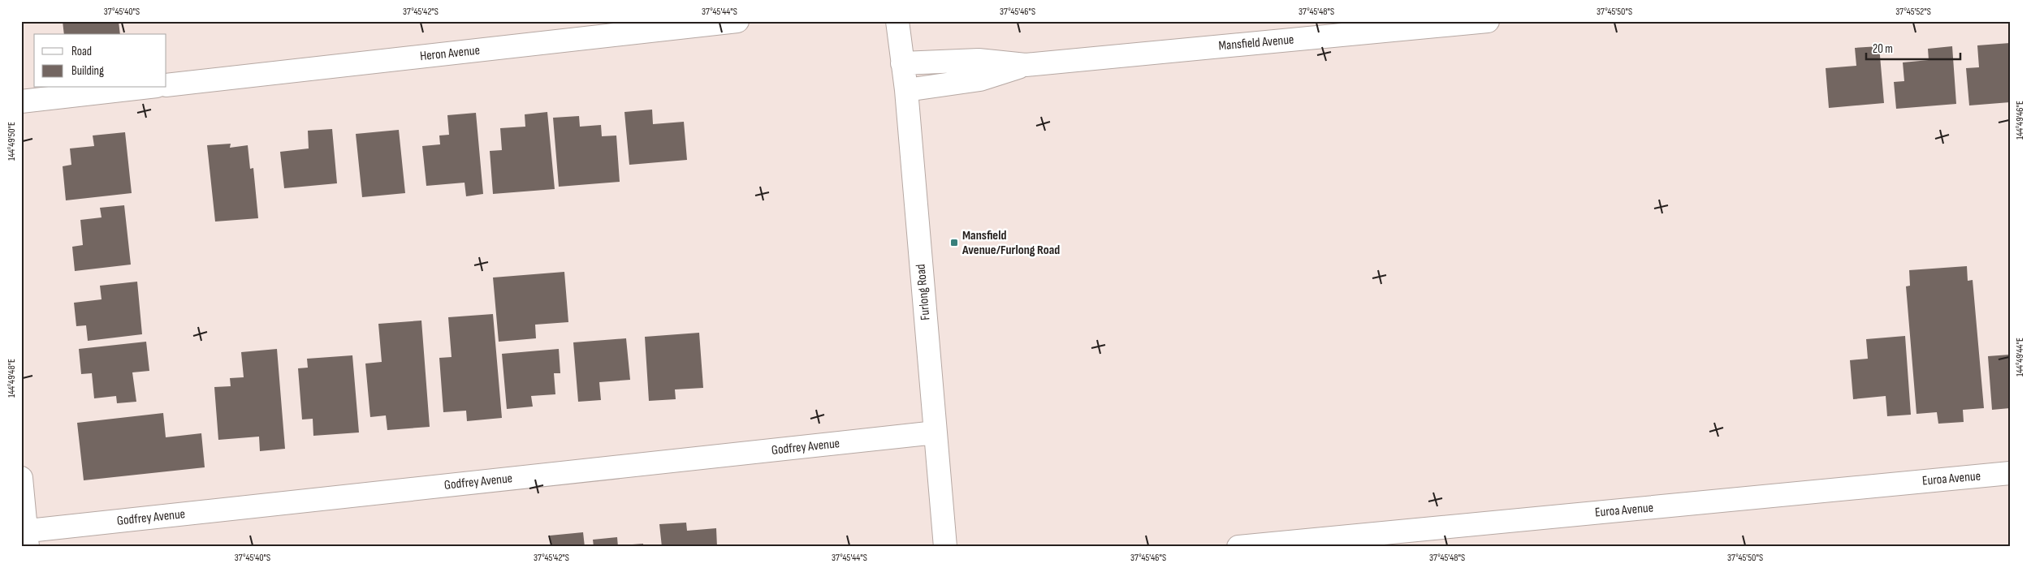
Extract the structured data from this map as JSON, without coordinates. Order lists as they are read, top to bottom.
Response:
{
  "streets": {
    "street": [
      "Mansfield Avenue",
      "Heron Avenue",
      "Furlong Road",
      "Godfrey Avenue",
      "Euroa Avenue"
    ]
  },
  "crossings": [
    ["Mansfield Avenue", "Furlong Road"],
    ["Furlong Road", "Godfrey Avenue"]
  ],
  "places": {
    "transit": ["Mansfield Avenue/Furlong Road"]
  },
  "legend": ["Road", "Building"],
  "scale_bar": "20 m",
  "coordinates": [
    "37°45'40\"S",
    "37°45'42\"S",
    "37°45'44\"S",
    "37°45'46\"S",
    "37°45'48\"S",
    "37°45'50\"S",
    "37°45'52\"S",
    "144°49'46\"E",
    "144°49'50\"E",
    "144°49'44\"E",
    "144°49'48\"E"
  ]
}
